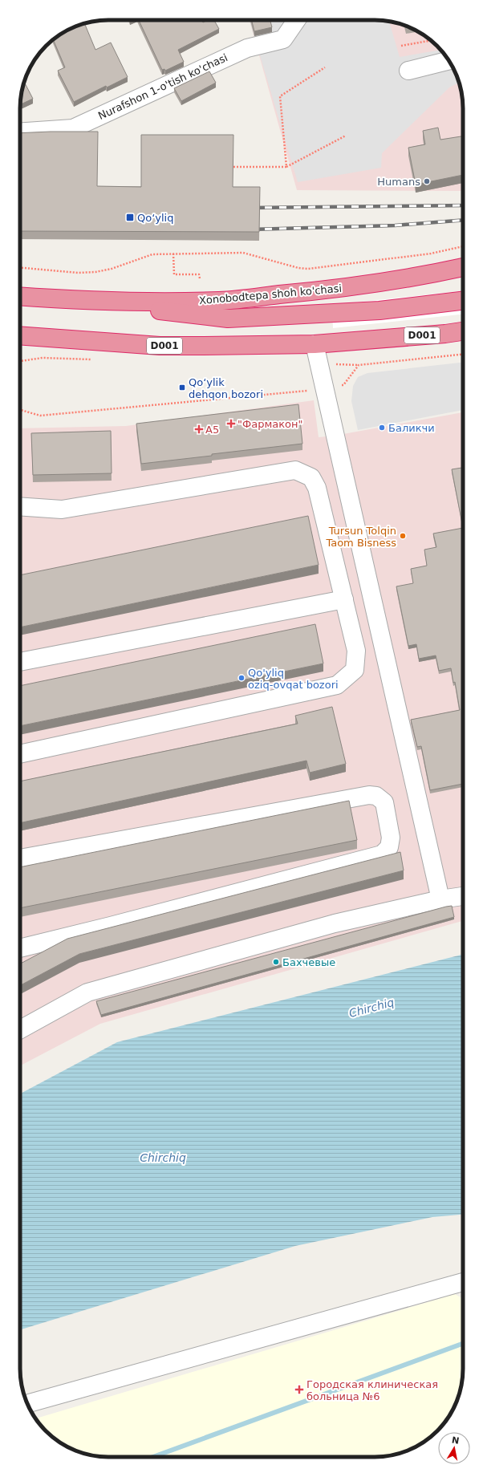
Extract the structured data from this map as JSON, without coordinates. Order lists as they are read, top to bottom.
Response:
{
  "streets": {
    "highway": ["Xonobodtepa shoh ko'chasi", "D001"],
    "street": ["Nurafshon 1-o'tish ko'chasi"]
  },
  "water": ["Chirchiq"],
  "places": {
    "other": [
      "Humans",
      "Баликчи",
      "Tursun Tolqin Taom Bisness",
      "Qo'yliq oziq-ovqat bozori",
      "Бахчевые"
    ],
    "transit": ["Qo‘yliq", "Qo‘ylik dehqon bozori"],
    "health": ["\"Фармакон\"", "А5", "Городская клиническая больница №6"]
  },
  "north": "top"
}
